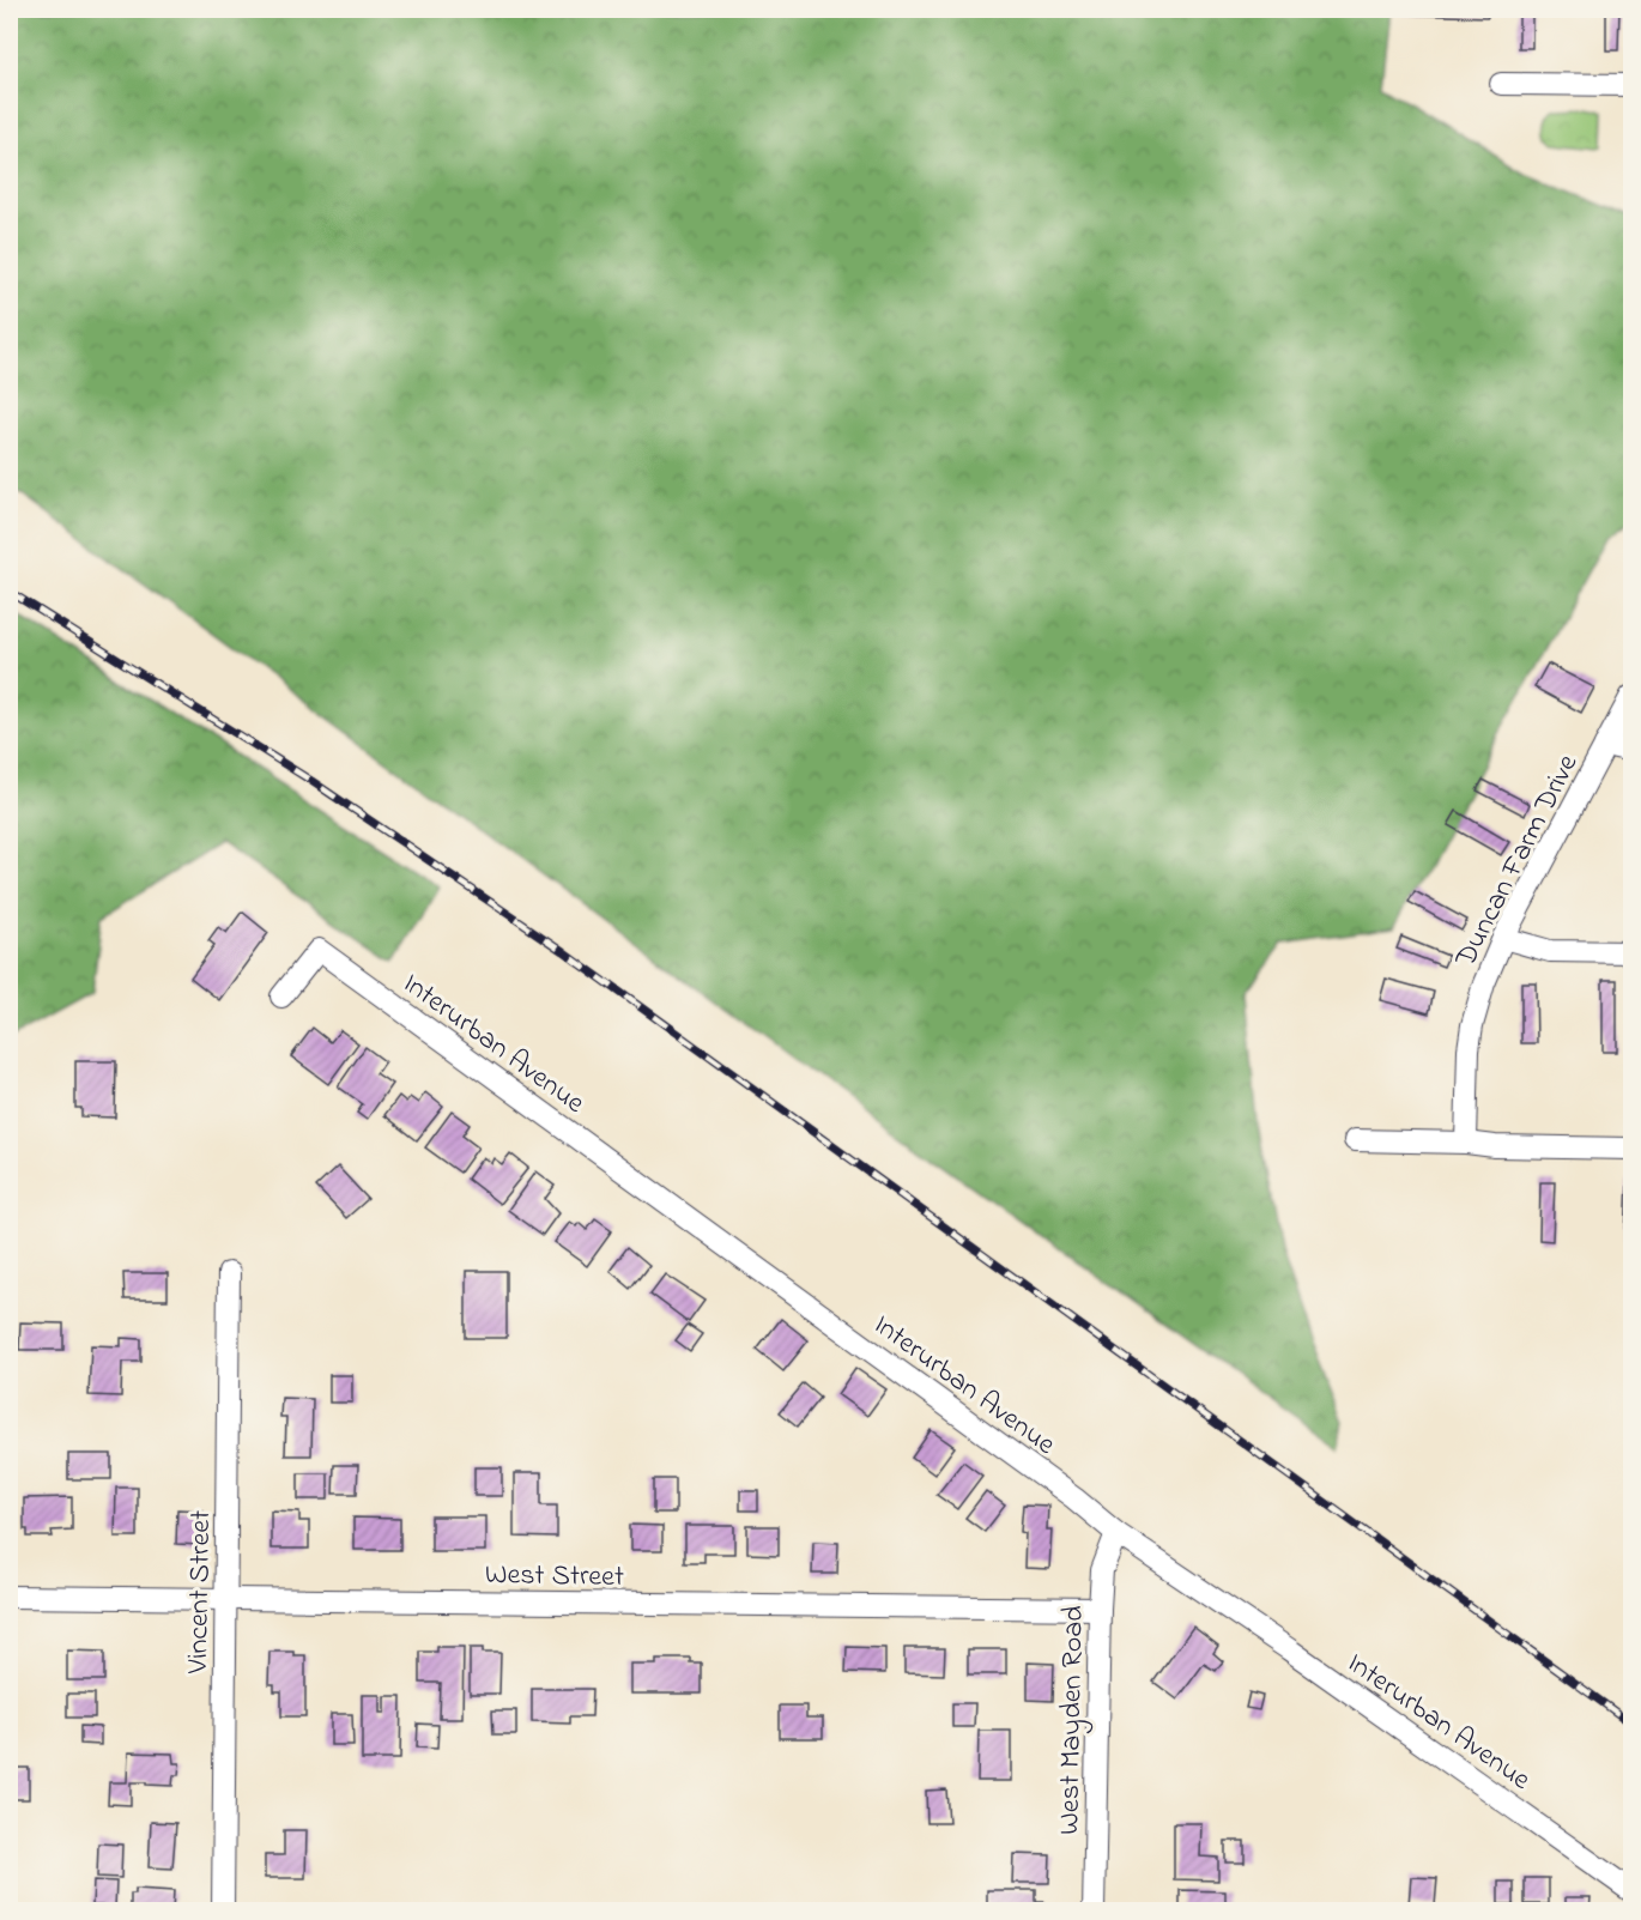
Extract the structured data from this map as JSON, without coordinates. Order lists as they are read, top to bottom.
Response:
{
  "streets": {
    "street": [
      "Duncan Farm Drive",
      "Interurban Avenue",
      "West Street",
      "Vincent Street",
      "West Mayden Road"
    ]
  },
  "crossings": [
    ["Interurban Avenue", "West Mayden Road"],
    ["West Street", "Vincent Street"],
    ["West Street", "West Mayden Road"]
  ]
}
